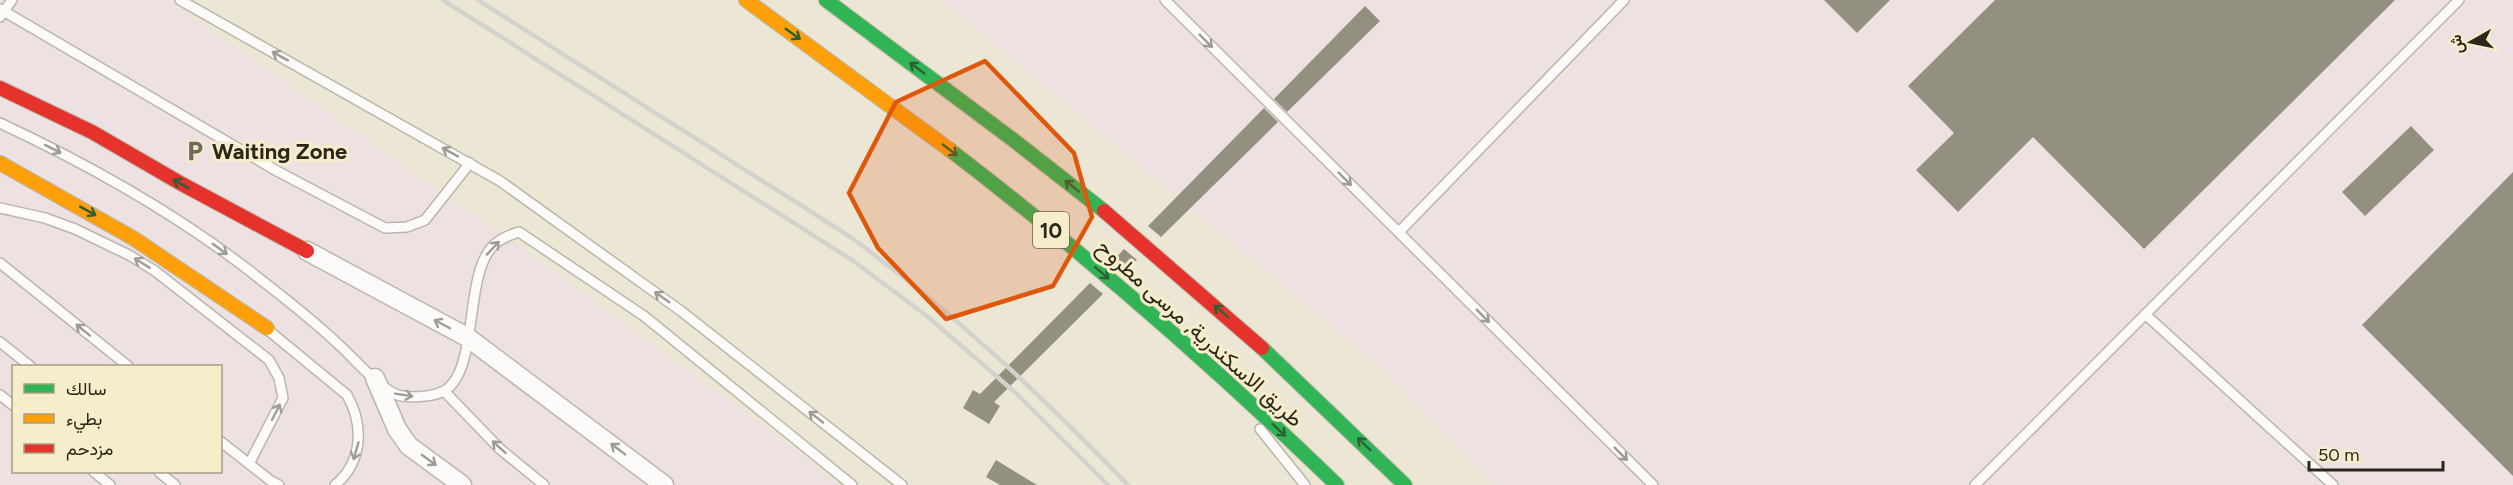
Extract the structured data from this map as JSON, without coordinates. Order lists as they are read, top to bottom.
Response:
{
  "streets": {
    "main road": ["10", "طريق الاسكندرية, مرسى مطروح"]
  },
  "places": {
    "parking": ["Waiting Zone"]
  },
  "legend": ["سالك", "بطيء", "مزدحم"],
  "scale_bar": "50 m",
  "north": "left"
}
